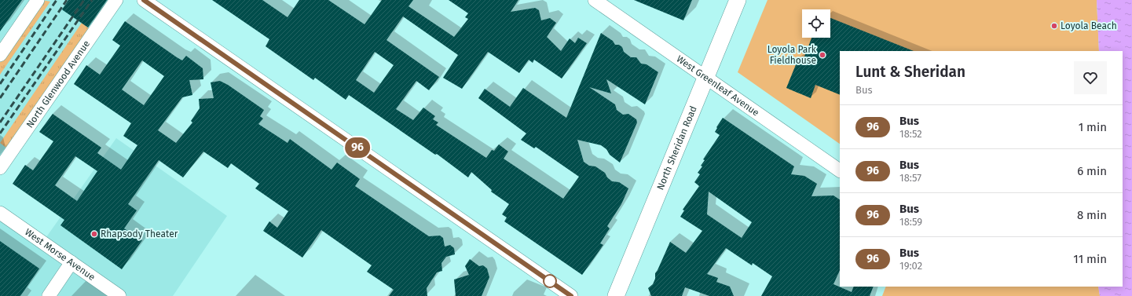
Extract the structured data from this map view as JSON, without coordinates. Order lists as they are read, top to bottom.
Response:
{
  "streets": {
    "main road": ["North Sheridan Road"],
    "street": ["North Glenwood Avenue", "West Greenleaf Avenue", "West Morse Avenue"]
  },
  "crossings": [
    ["West Greenleaf Avenue", "North Sheridan Road"]
  ],
  "places": ["Loyola Beach", "Loyola Park Fieldhouse", "Rhapsody Theater"],
  "lines": ["bus line 96"],
  "page": {
    "on_map": "96",
    "heading": ["Lunt & Sheridan", "Bus"],
    "list": [
      {
        "mark": "96",
        "name": "Bus",
        "note": "18:52",
        "value": "1 min"
      },
      {
        "mark": "96",
        "name": "Bus",
        "note": "18:57",
        "value": "6 min"
      },
      {
        "mark": "96",
        "name": "Bus",
        "note": "18:59",
        "value": "8 min"
      },
      {
        "mark": "96",
        "name": "Bus",
        "note": "19:02",
        "value": "11 min"
      }
    ]
  }
}
